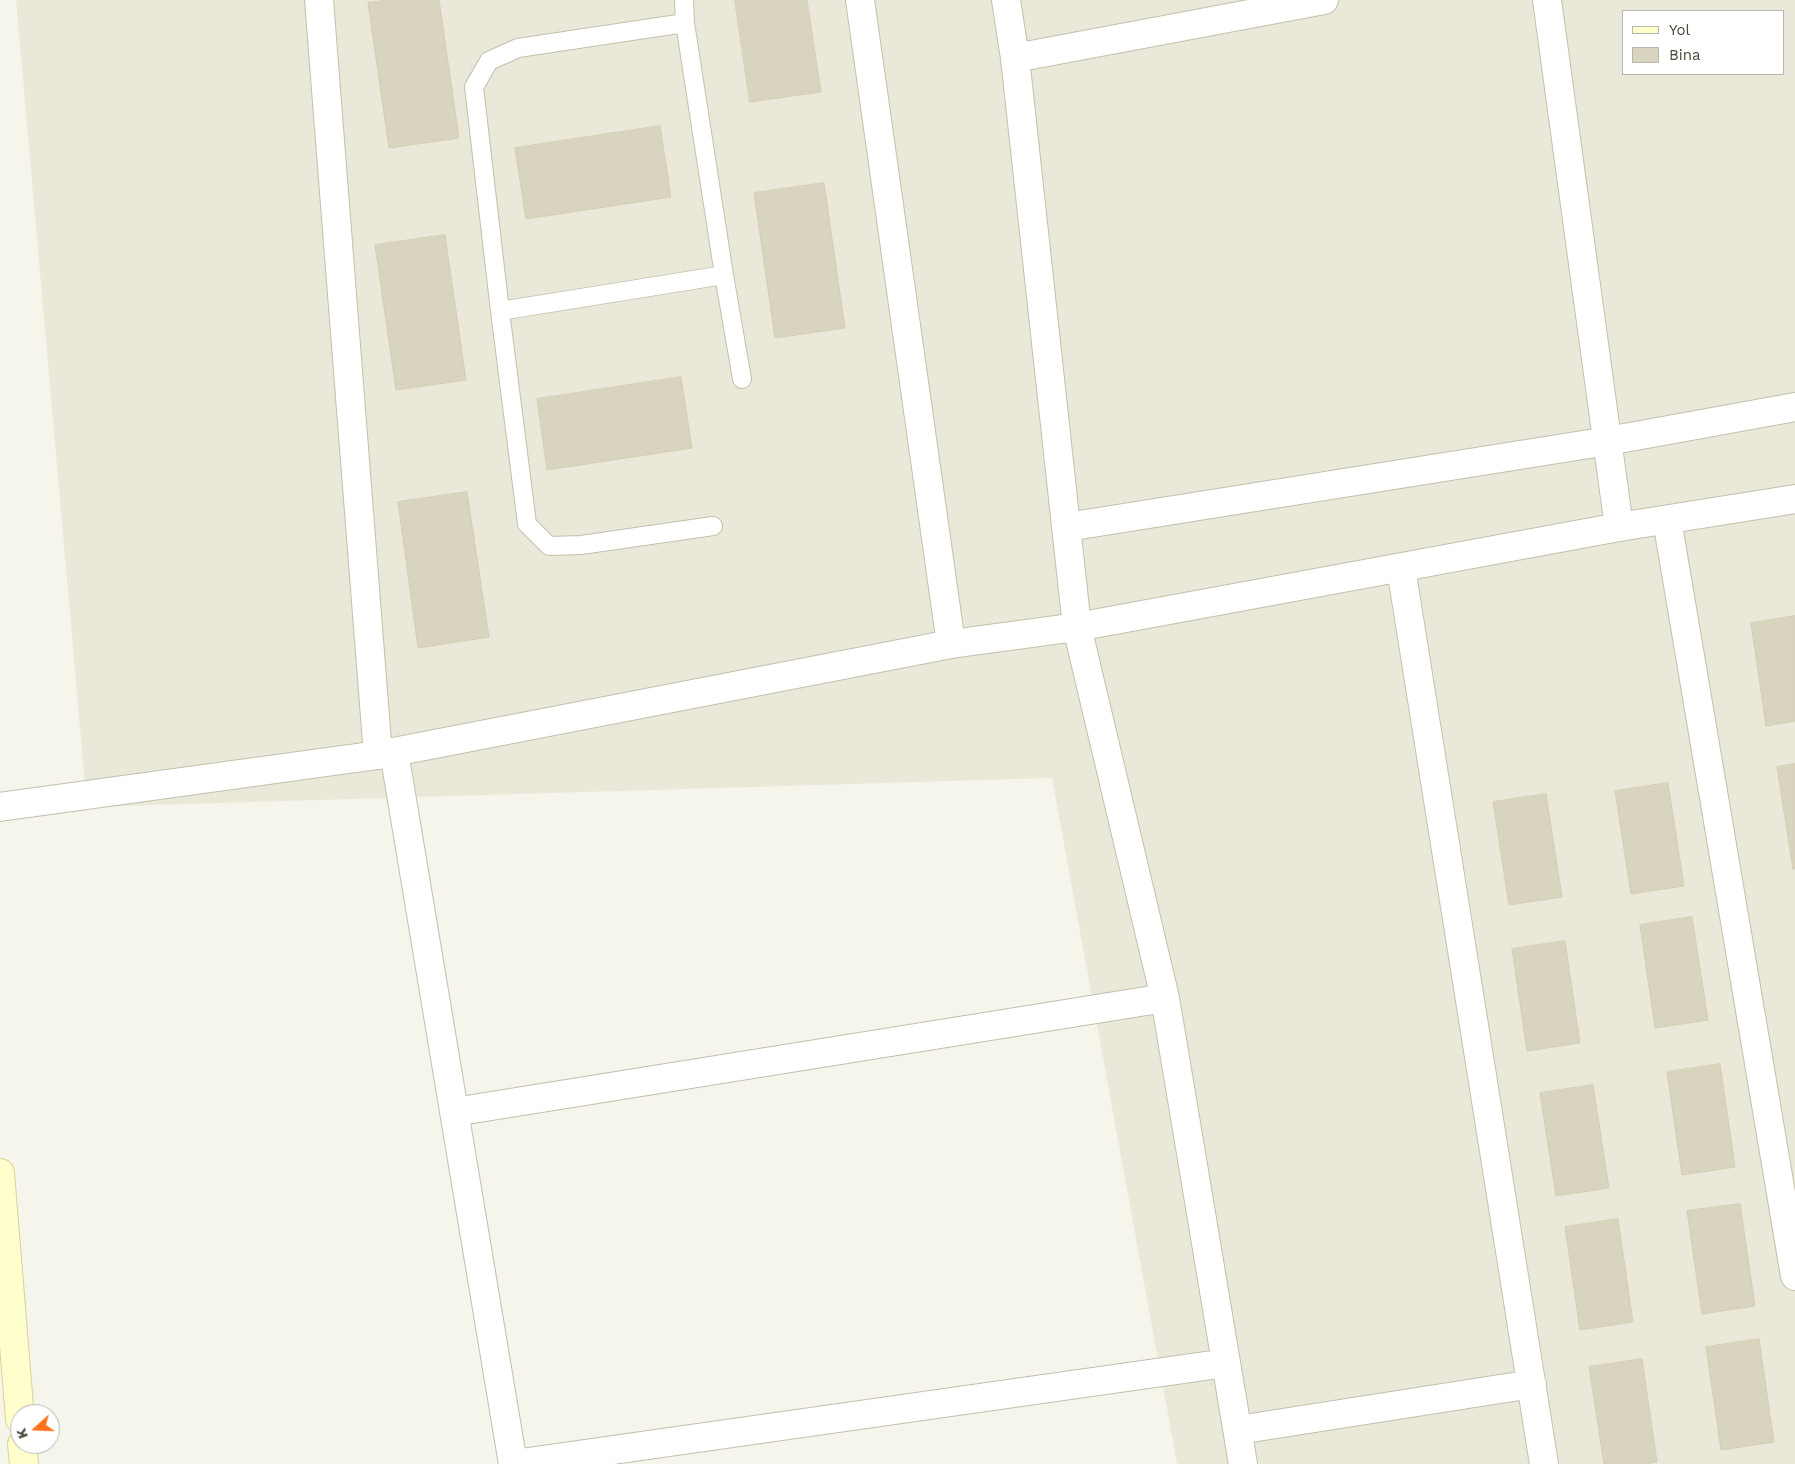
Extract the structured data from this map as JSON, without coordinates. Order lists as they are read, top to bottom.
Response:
{
  "legend": ["Yol", "Bina"],
  "north": "left"
}
